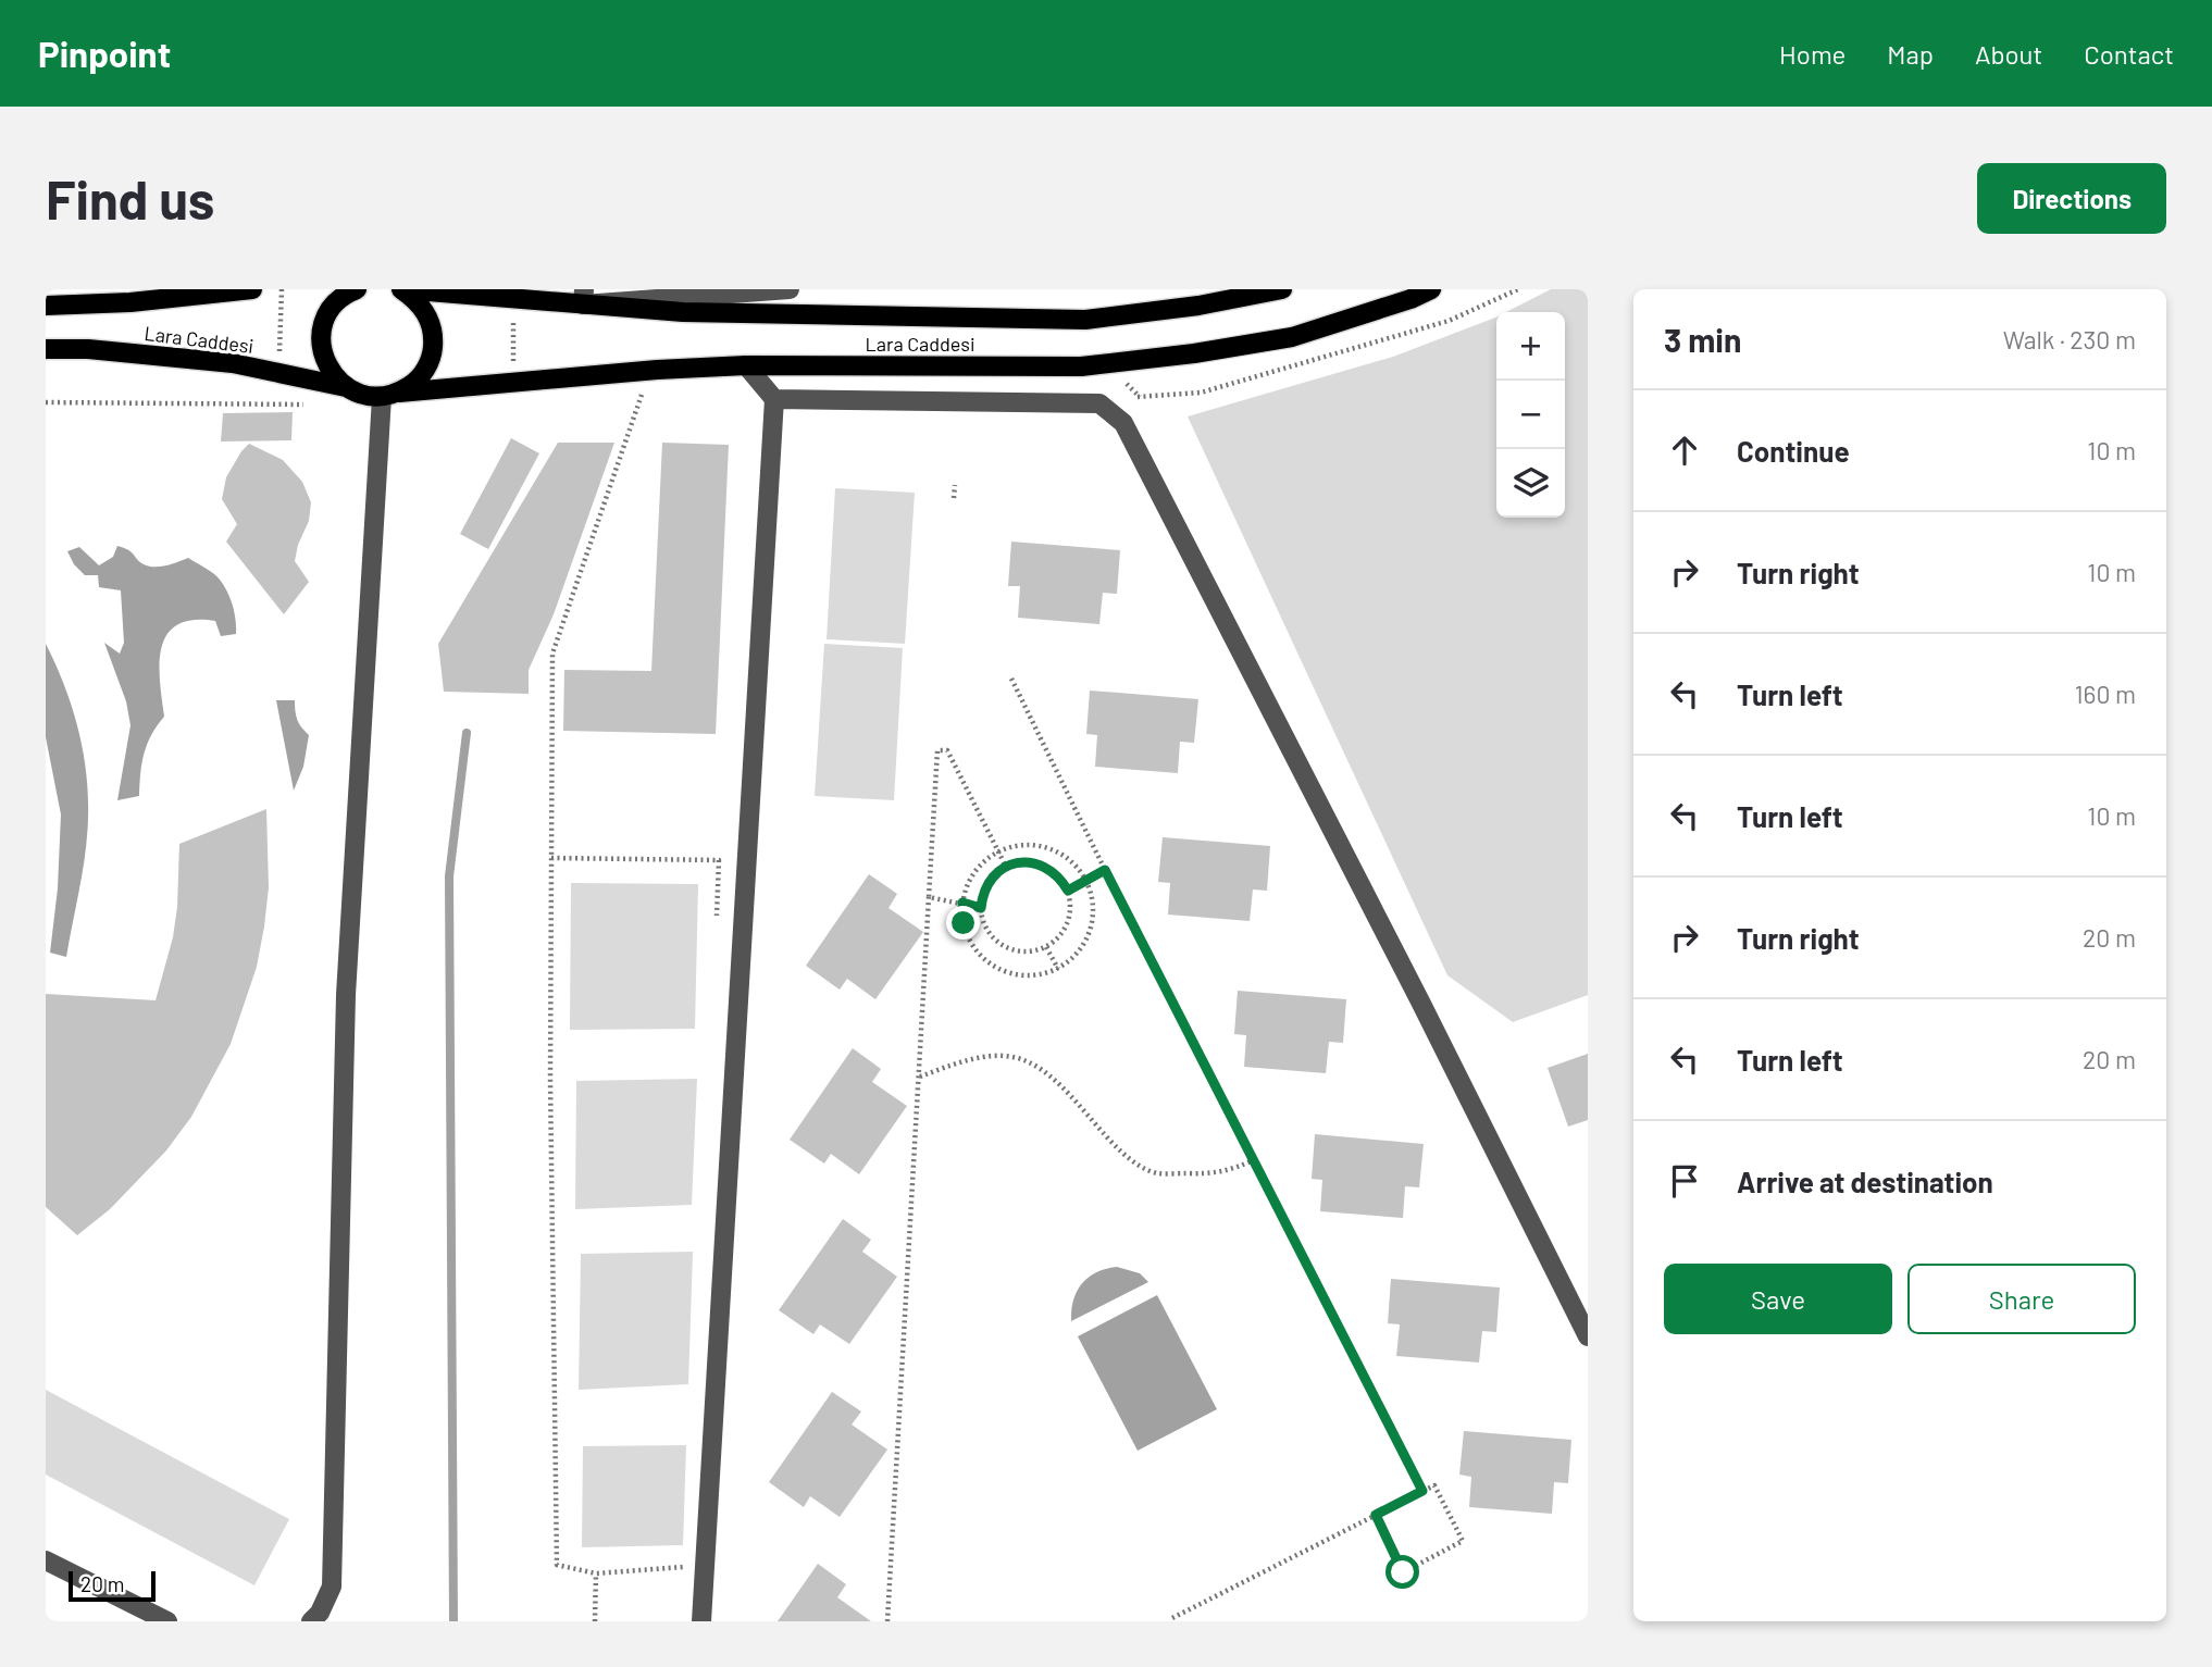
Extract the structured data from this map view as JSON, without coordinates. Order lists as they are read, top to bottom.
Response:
{
  "streets": {
    "main road": ["Lara Caddesi"]
  },
  "scale_bar": "20 m",
  "page": {
    "header": "Pinpoint",
    "nav": [
      "Home",
      "Map",
      "About",
      "Contact"
    ],
    "buttons": [
      "Directions",
      ["Save", "Share"]
    ],
    "title": "Find us",
    "heading": ["3 min", "Walk · 230 m"],
    "map_buttons": ["+", "−"],
    "list": [
      ["Continue", "10 m"],
      ["Turn right", "10 m"],
      ["Turn left", "160 m"],
      ["Turn left", "10 m"],
      ["Turn right", "20 m"],
      ["Turn left", "20 m"],
      "Arrive at destination"
    ],
    "scale": "20 m"
  }
}
